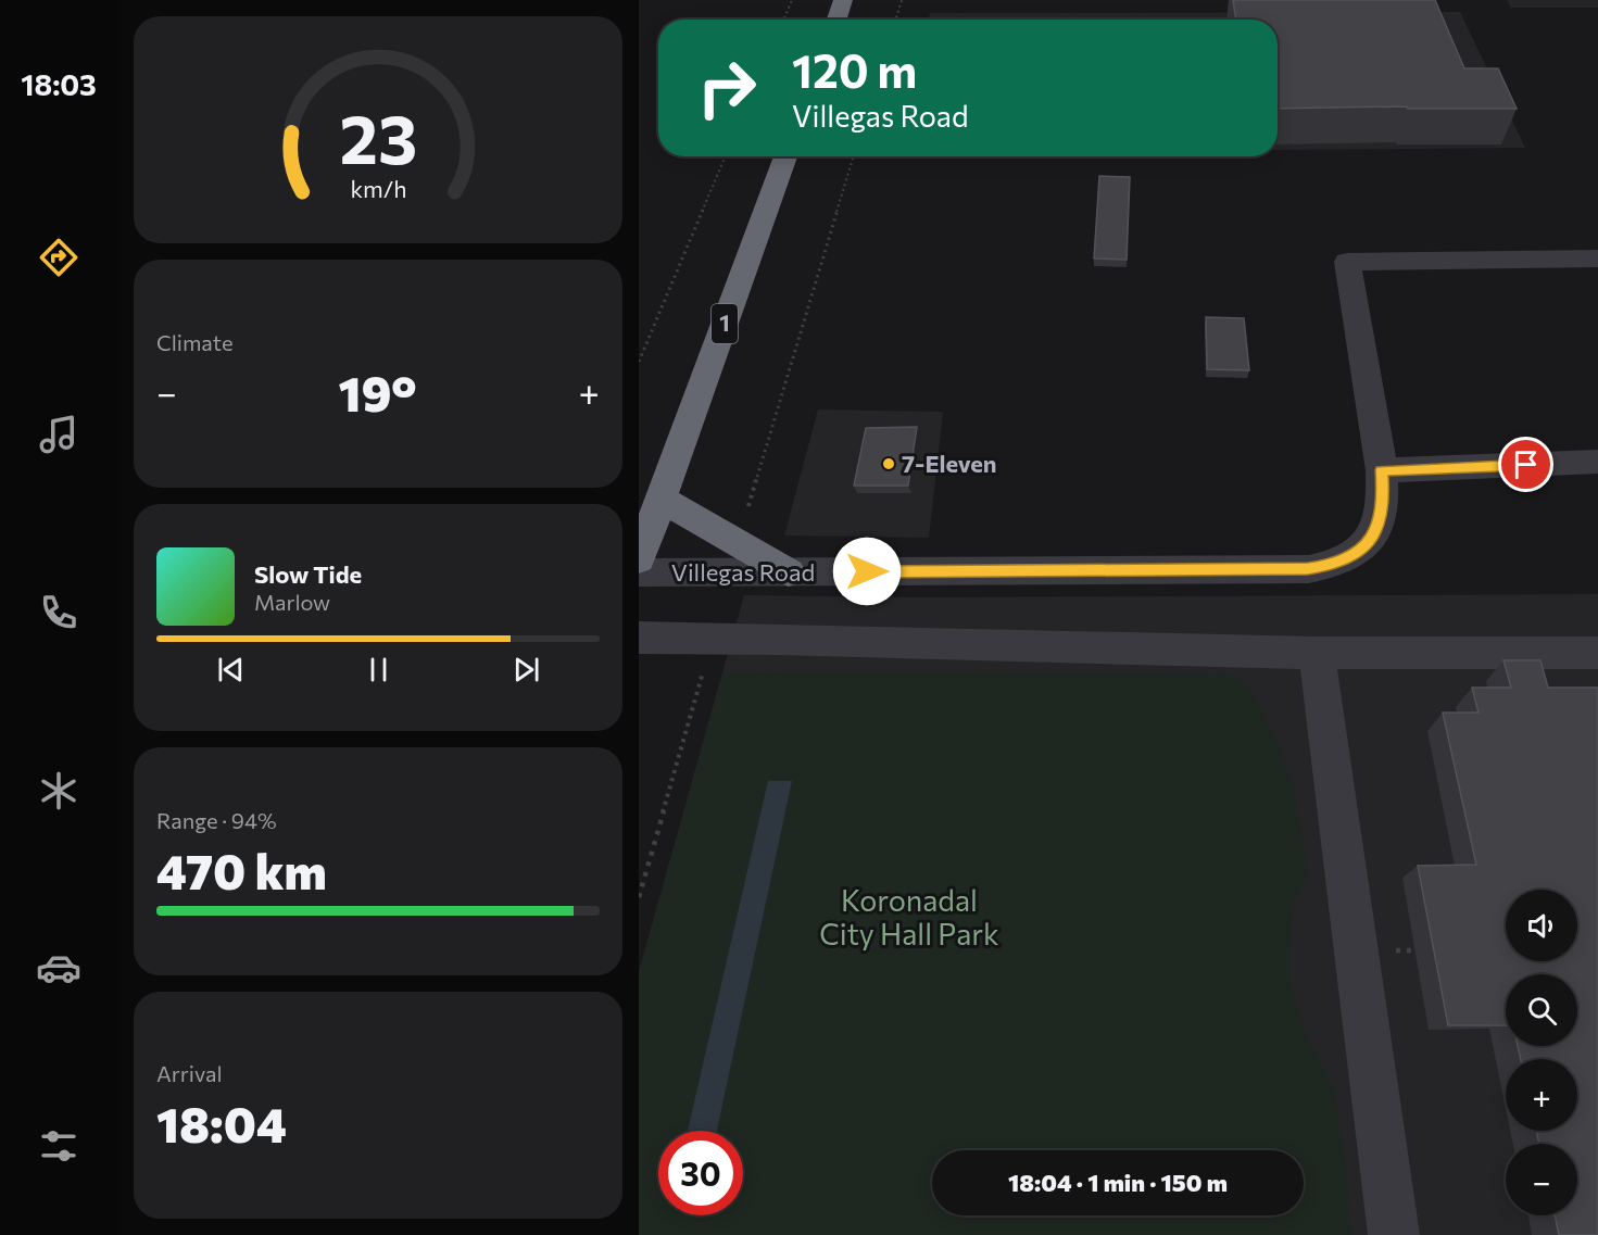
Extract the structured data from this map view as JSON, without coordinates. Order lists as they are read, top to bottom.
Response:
{
  "streets": {
    "highway": ["1"],
    "street": ["Villegas Road"]
  },
  "parks": ["Koronadal City Hall Park"],
  "places": ["7-Eleven"],
  "page": {
    "tabs": "18:03",
    "turn": ["120 m", "Villegas Road"],
    "tile": [
      "Climate",
      ["Range · 94%", "470 km"],
      ["Arrival", "18:04"]
    ],
    "heat": ["−", "19°", "+"],
    "song": ["Slow Tide", "Marlow"],
    "map_buttons": ["+", "−"],
    "limit": "30",
    "trip": "18:04 · 1 min · 150 m",
    "gauge": ["23", "km/h"]
  }
}
